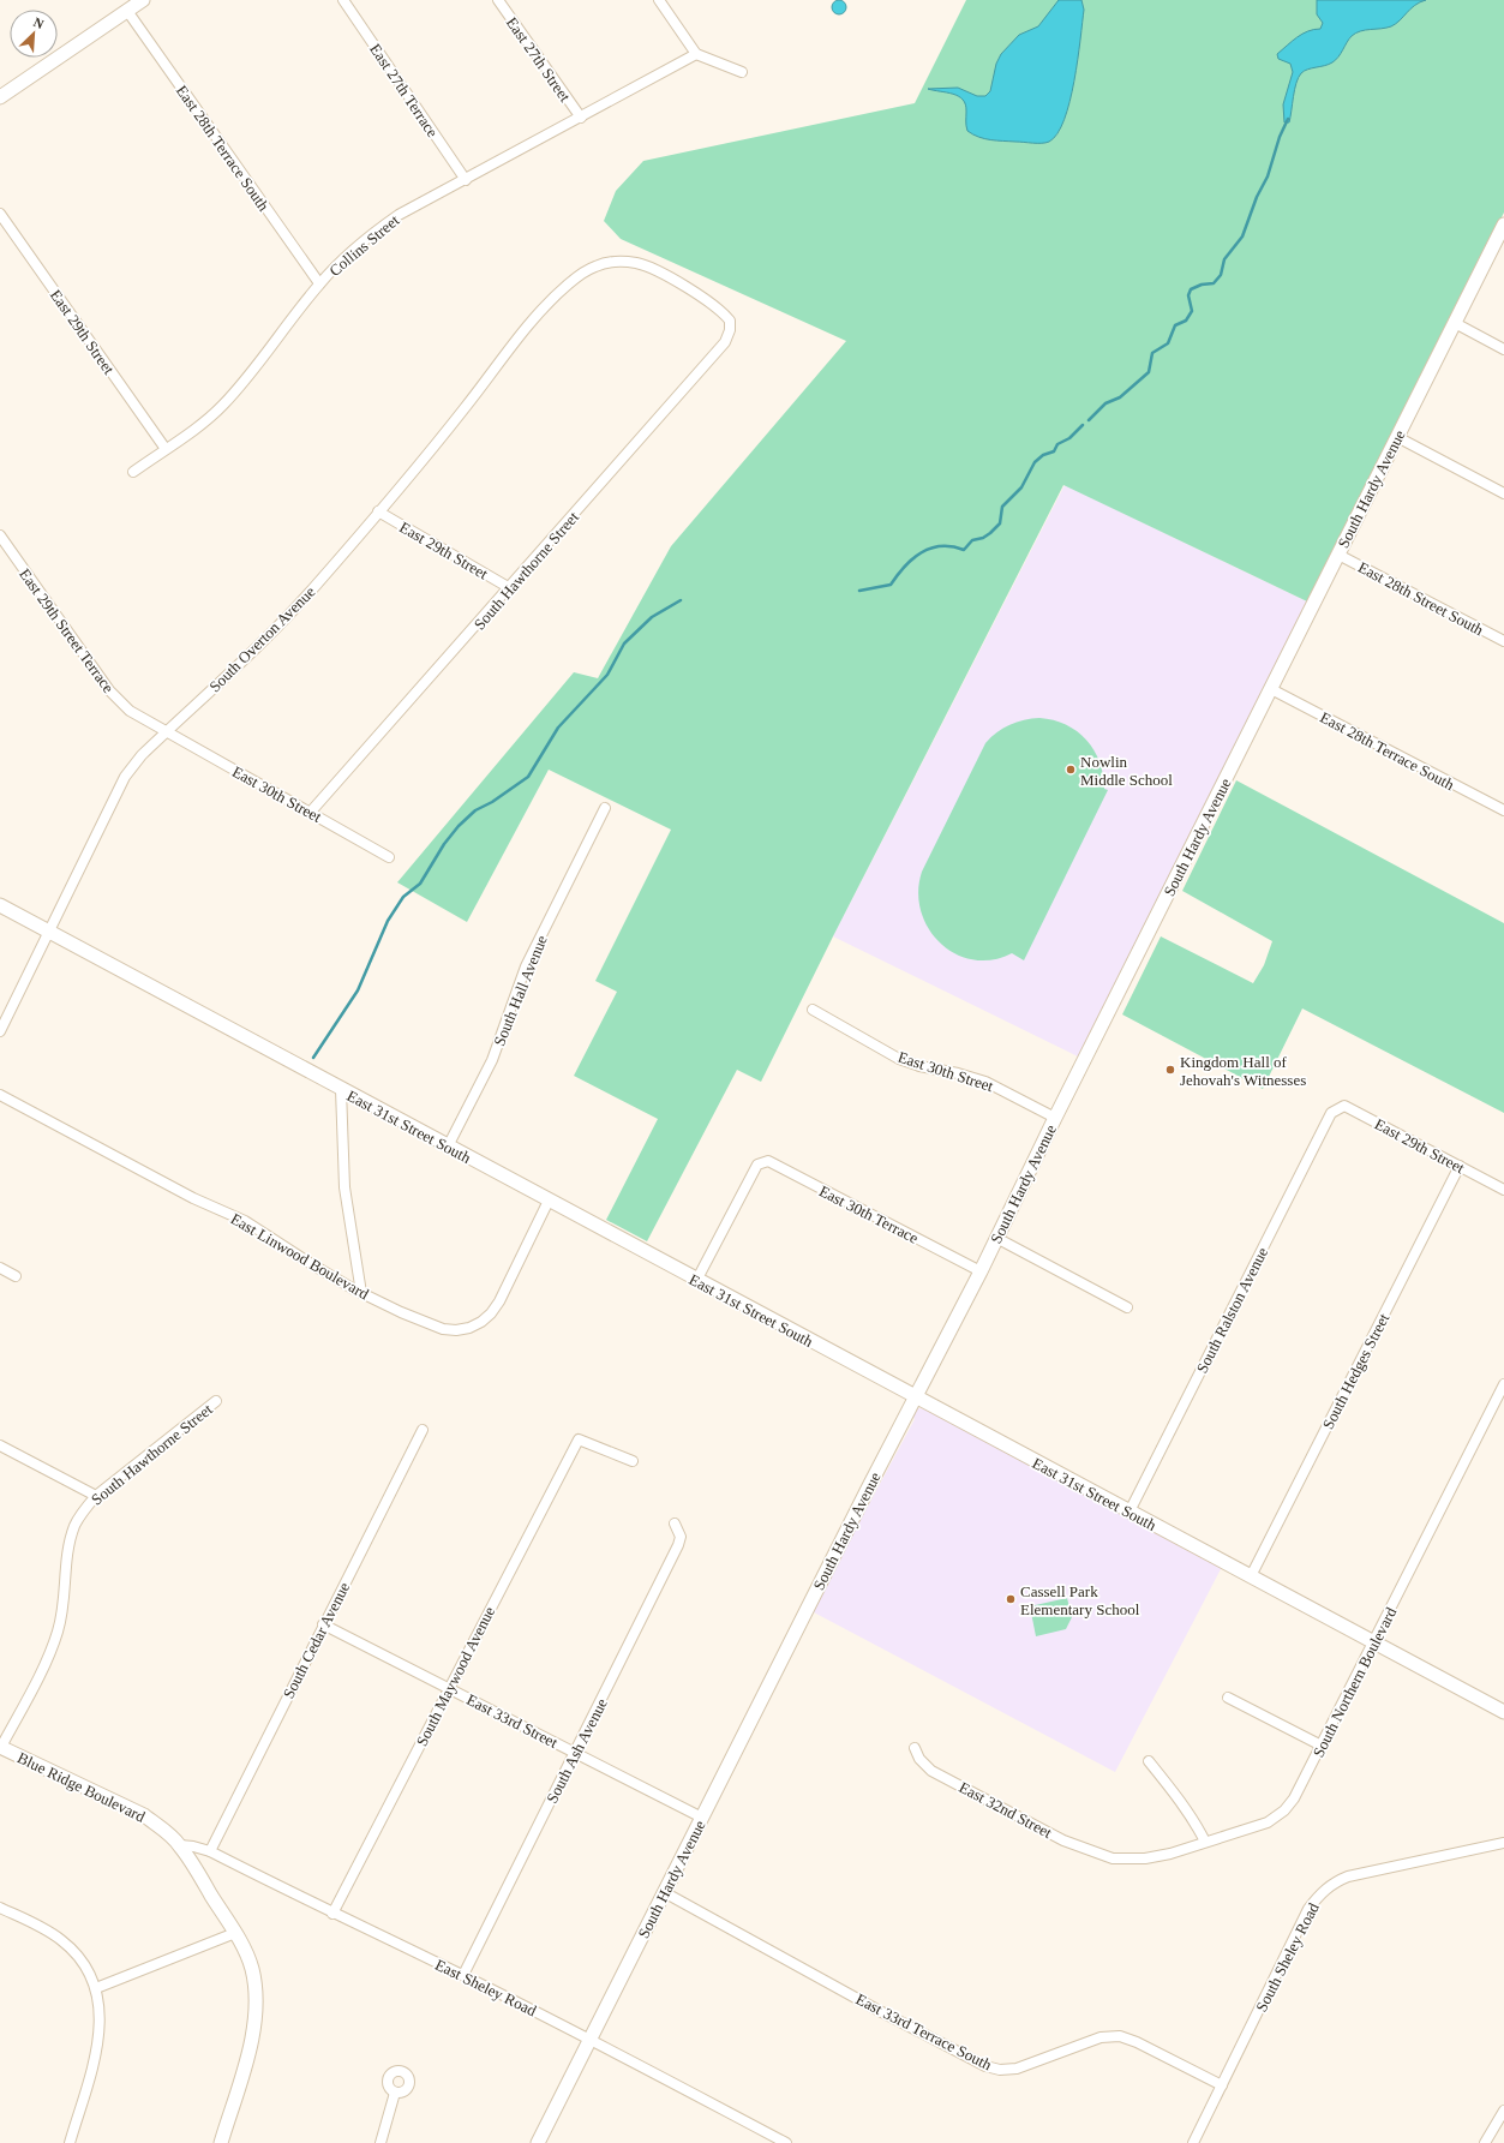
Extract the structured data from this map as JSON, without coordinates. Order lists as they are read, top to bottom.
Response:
{
  "streets": {
    "street": [
      "East 27th Street",
      "East 27th Terrace",
      "East 28th Terrace South",
      "Collins Street",
      "East 29th Street",
      "South Hardy Avenue",
      "South Hawthorne Street",
      "East 28th Street South",
      "East 29th Street Terrace",
      "South Overton Avenue",
      "East 30th Street",
      "South Hall Avenue",
      "East 31st Street South",
      "East 30th Terrace",
      "East Linwood Boulevard",
      "South Ralston Avenue",
      "South Hedges Street",
      "South Cedar Avenue",
      "South Maywood Avenue",
      "South Northern Boulevard",
      "East 33rd Street",
      "South Ash Avenue",
      "Blue Ridge Boulevard",
      "East 32nd Street",
      "South Sheley Road",
      "East Sheley Road",
      "East 33rd Terrace South"
    ]
  },
  "crossings": [
    ["East 27th Street", "Collins Street"],
    ["East 27th Terrace", "Collins Street"],
    ["East 28th Terrace South", "Collins Street"],
    ["East 28th Terrace South", "South Hardy Avenue"],
    ["Collins Street", "East 29th Street"],
    ["East 29th Street", "South Hawthorne Street"],
    ["East 29th Street", "South Overton Avenue"],
    ["East 29th Street", "South Ralston Avenue"],
    ["East 29th Street", "South Hedges Street"],
    ["South Hardy Avenue", "East 28th Street South"],
    ["South Hardy Avenue", "East 30th Street"],
    ["South Hardy Avenue", "East 31st Street South"],
    ["South Hardy Avenue", "East 30th Terrace"],
    ["South Hardy Avenue", "East 33rd Street"],
    ["South Hardy Avenue", "East Sheley Road"],
    ["South Hardy Avenue", "East 33rd Terrace South"],
    ["South Hawthorne Street", "South Overton Avenue"],
    ["South Hawthorne Street", "East 30th Street"],
    ["South Hawthorne Street", "Blue Ridge Boulevard"],
    ["East 29th Street Terrace", "South Overton Avenue"],
    ["East 29th Street Terrace", "East 30th Street"],
    ["South Overton Avenue", "East 30th Street"],
    ["South Overton Avenue", "East 31st Street South"],
    ["South Hall Avenue", "East 31st Street South"],
    ["East 31st Street South", "East 30th Terrace"],
    ["East 31st Street South", "East Linwood Boulevard"],
    ["East 31st Street South", "South Ralston Avenue"],
    ["East 31st Street South", "South Hedges Street"],
    ["East 31st Street South", "South Northern Boulevard"],
    ["South Cedar Avenue", "East 33rd Street"],
    ["South Cedar Avenue", "East Sheley Road"],
    ["South Maywood Avenue", "East 33rd Street"],
    ["South Maywood Avenue", "East Sheley Road"],
    ["South Northern Boulevard", "East 32nd Street"],
    ["East 33rd Street", "South Ash Avenue"],
    ["South Ash Avenue", "East Sheley Road"],
    ["Blue Ridge Boulevard", "East Sheley Road"],
    ["South Sheley Road", "East 33rd Terrace South"]
  ],
  "places": ["Nowlin Middle School", "Kingdom Hall of Jehovah's Witnesses", "Cassell Park Elementary School"],
  "north": "top right"
}
